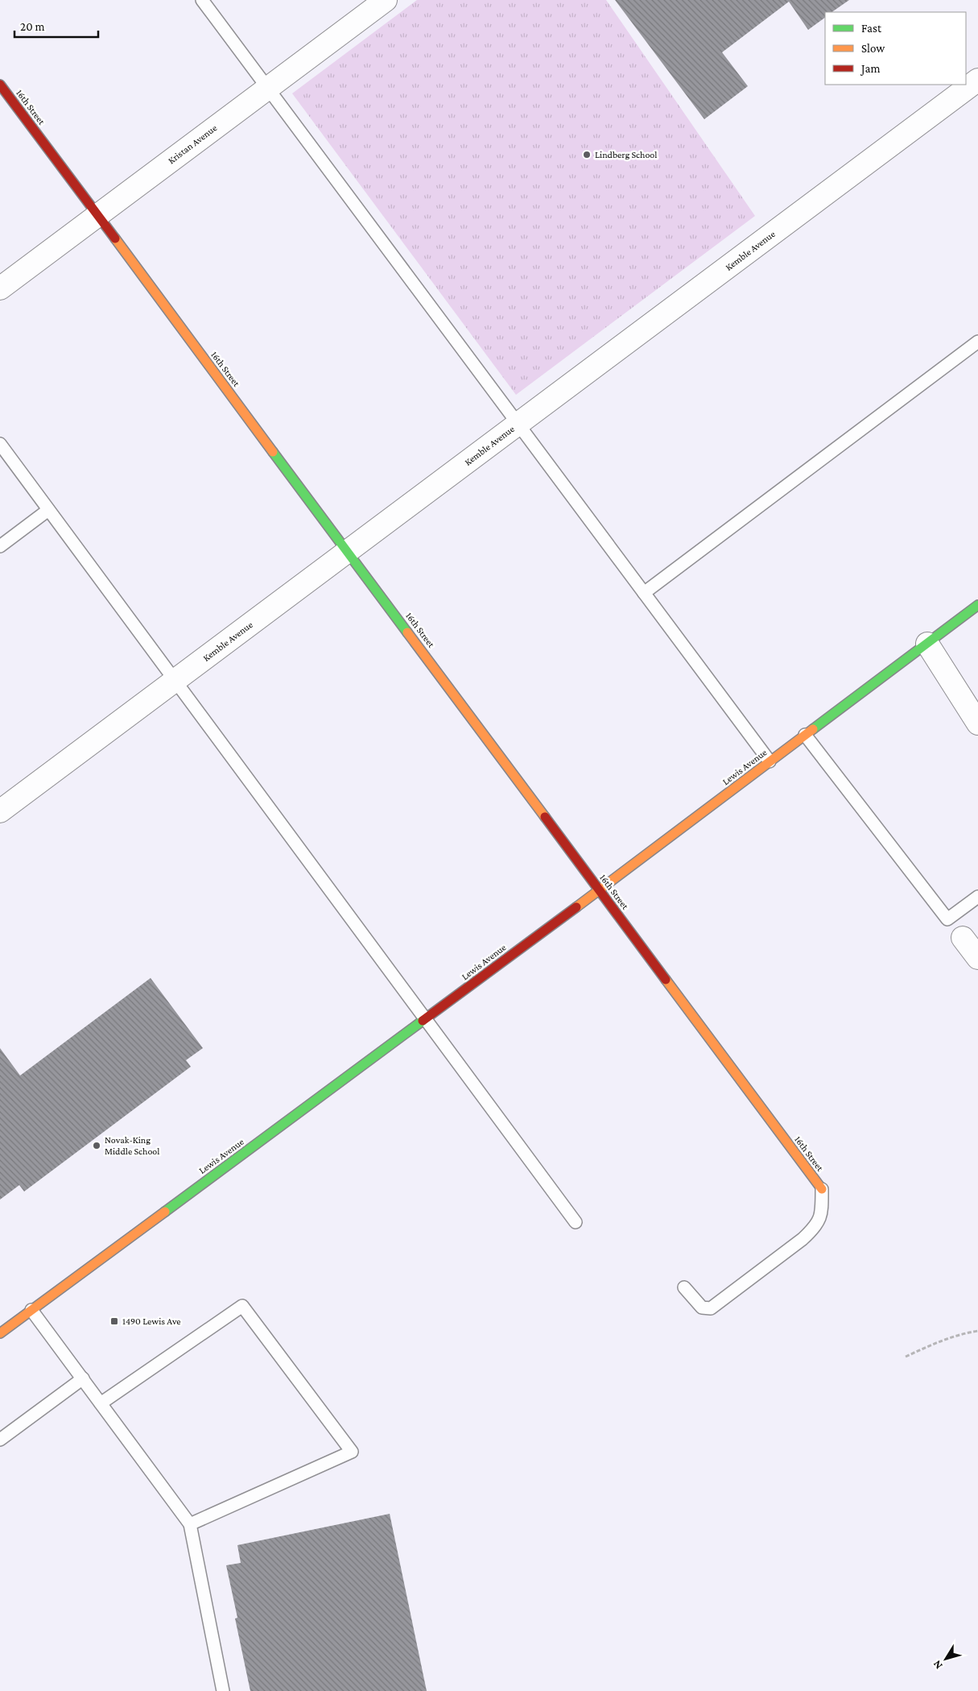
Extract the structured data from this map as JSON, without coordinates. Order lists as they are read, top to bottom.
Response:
{
  "streets": {
    "street": [
      "16th Street",
      "Kristan Avenue",
      "Kemble Avenue",
      "Lewis Avenue"
    ]
  },
  "crossings": [
    ["16th Street", "Kristan Avenue"],
    ["16th Street", "Kemble Avenue"],
    ["16th Street", "Lewis Avenue"]
  ],
  "places": {
    "other": ["Lindberg School", "Novak-King Middle School"],
    "transit": ["1490 Lewis Ave"]
  },
  "legend": ["Fast", "Slow", "Jam"],
  "scale_bar": "20 m",
  "north": "bottom left"
}
